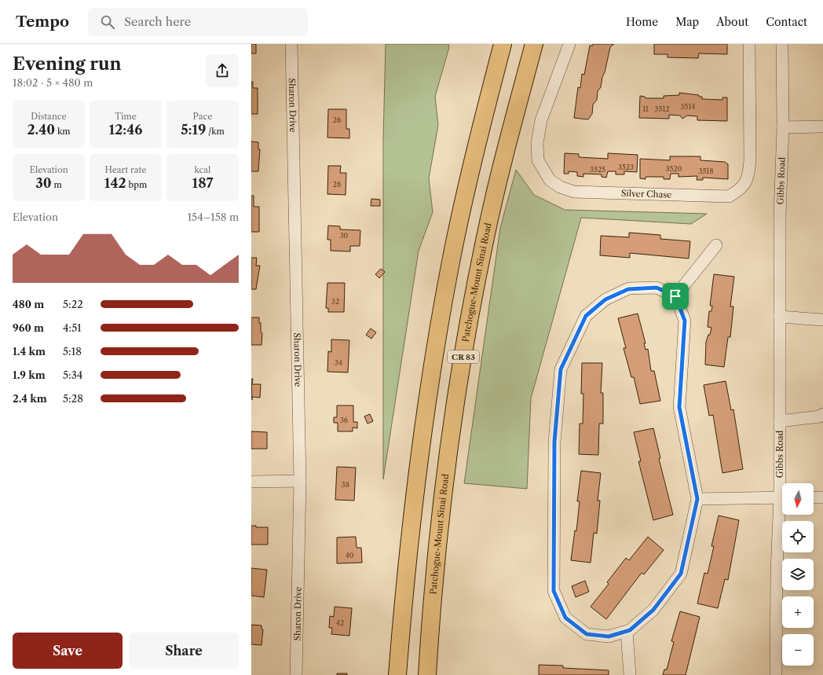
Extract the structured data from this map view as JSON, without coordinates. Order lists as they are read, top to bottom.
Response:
{
  "streets": {
    "highway": ["Patchogue-Mount Sinai Road", "CR 83"],
    "street": ["Sharon Drive", "Gibbs Road", "Silver Chase"]
  },
  "house_numbers": [
    "3514",
    "11",
    "3512",
    "26",
    "3523",
    "3520",
    "3525",
    "3518",
    "28",
    "30",
    "32",
    "34",
    "36",
    "38",
    "40",
    "42"
  ],
  "north": "bottom",
  "page": {
    "header": "Tempo",
    "search": "Search here",
    "nav": [
      "Home",
      "Map",
      "About",
      "Contact"
    ],
    "heading": ["Evening run", "18:02 · 5 × 480 m"],
    "stats": [
      ["Distance", "2.40 km"],
      ["Time", "12:46"],
      ["Pace", "5:19 /km"],
      ["Elevation", "30 m"],
      ["Heart rate", "142 bpm"],
      ["kcal", "187"]
    ],
    "chart": ["Elevation", "154–158 m"],
    "list": [
      {
        "name": "480 m",
        "note": "5:22"
      },
      {
        "name": "960 m",
        "note": "4:51"
      },
      {
        "name": "1.4 km",
        "note": "5:18"
      },
      {
        "name": "1.9 km",
        "note": "5:34"
      },
      {
        "name": "2.4 km",
        "note": "5:28"
      }
    ],
    "map_buttons": ["+", "−"],
    "buttons": ["Save", "Share"]
  }
}
